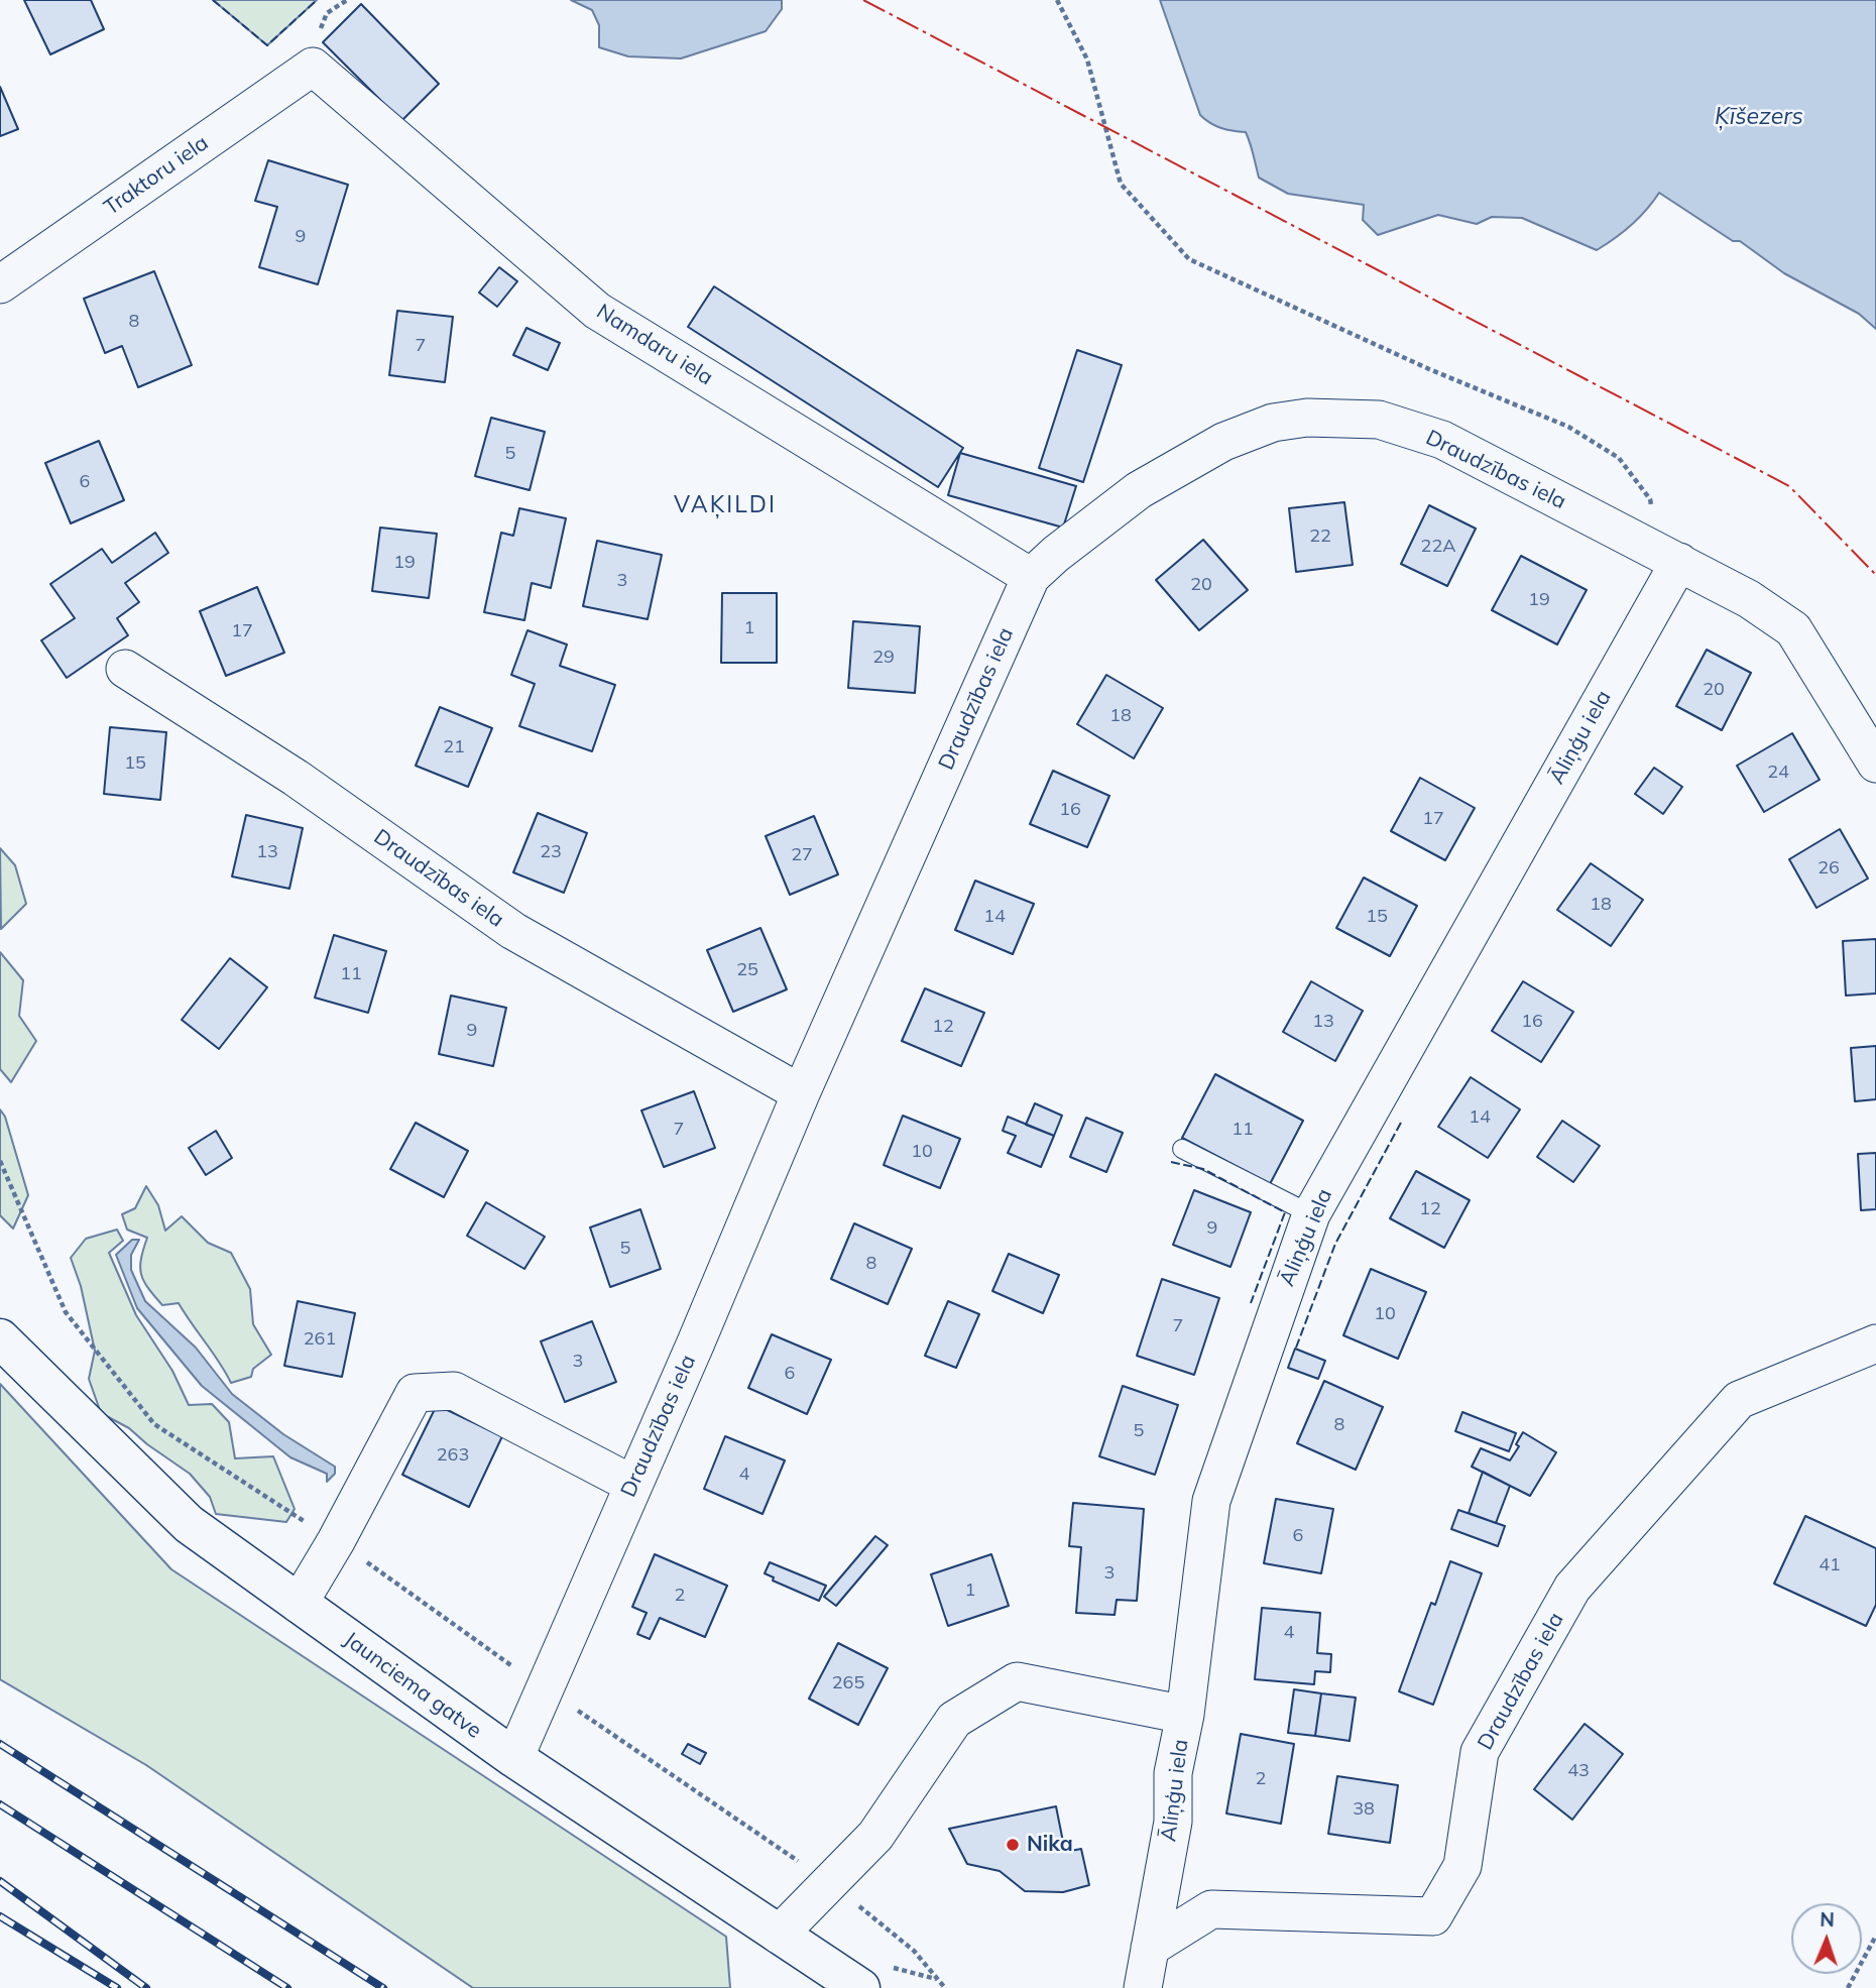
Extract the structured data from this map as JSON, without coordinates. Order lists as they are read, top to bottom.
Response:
{
  "streets": {
    "main road": ["Jaunciema gatve"],
    "street": [
      "Traktoru iela",
      "Namdaru iela",
      "Draudzības iela",
      "Āliņģu iela"
    ]
  },
  "crossings": [
    ["Traktoru iela", "Namdaru iela"],
    ["Namdaru iela", "Draudzības iela"],
    ["Draudzības iela", "Āliņģu iela"],
    ["Draudzības iela", "Jaunciema gatve"]
  ],
  "districts": ["VAĶILDI"],
  "water": ["Ķīšezers"],
  "places": ["Nika"],
  "house_numbers": [
    "9",
    "8",
    "7",
    "5",
    "6",
    "22",
    "22A",
    "19",
    "3",
    "20",
    "19",
    "1",
    "17",
    "29",
    "20",
    "18",
    "21",
    "15",
    "24",
    "16",
    "17",
    "13",
    "23",
    "27",
    "26",
    "18",
    "14",
    "15",
    "25",
    "11",
    "13",
    "16",
    "12",
    "9",
    "14",
    "7",
    "11",
    "10",
    "12",
    "9",
    "5",
    "8",
    "10",
    "7",
    "261",
    "3",
    "6",
    "8",
    "5",
    "263",
    "4",
    "6",
    "41",
    "3",
    "1",
    "2",
    "4",
    "265",
    "43",
    "2",
    "38"
  ],
  "north": "top"
}
